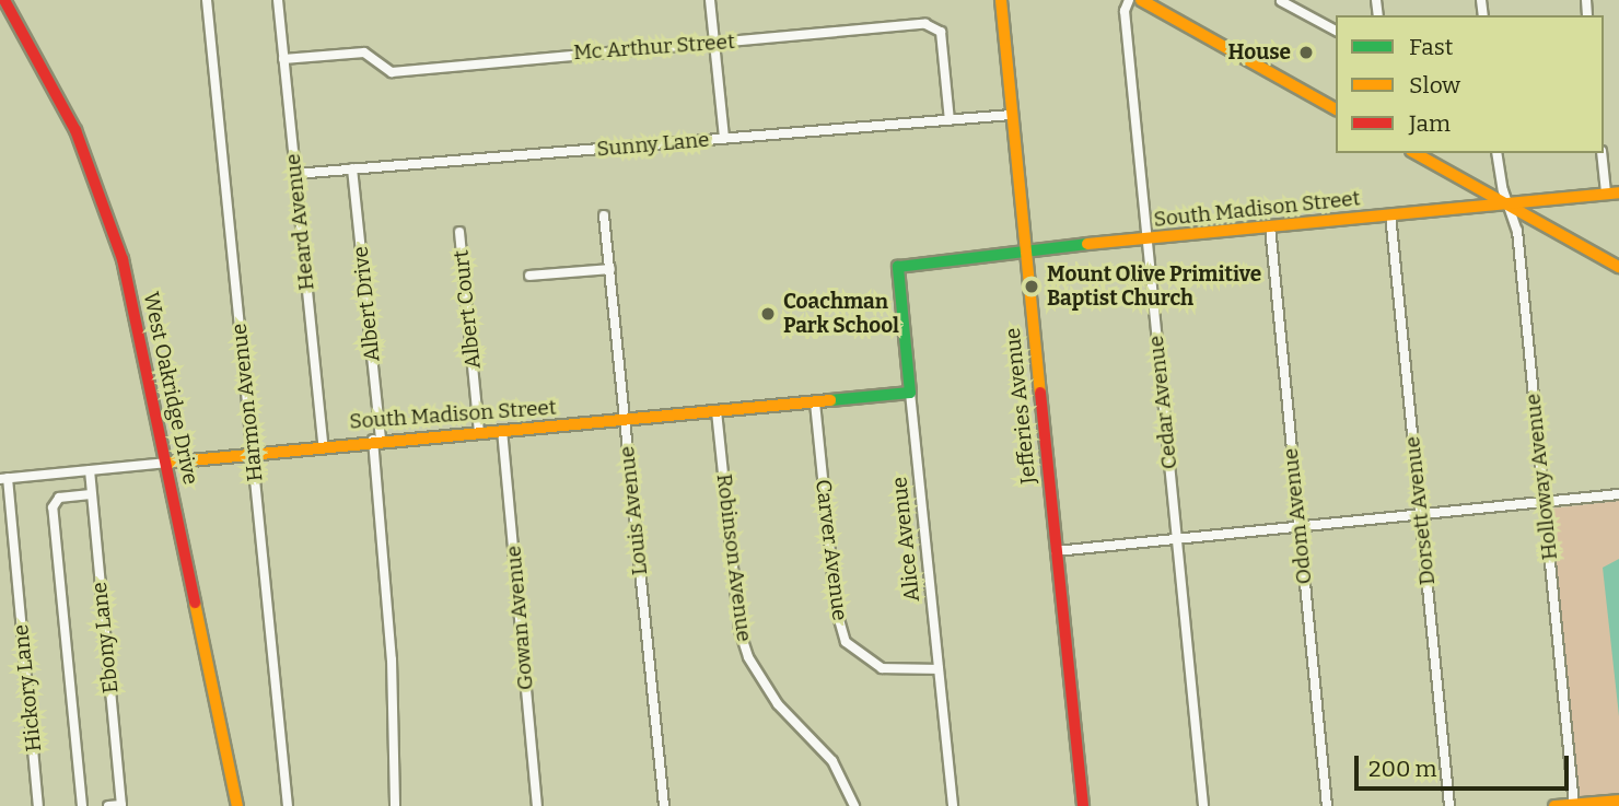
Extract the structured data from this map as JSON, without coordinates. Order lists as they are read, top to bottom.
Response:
{
  "streets": {
    "street": [
      "Mc Arthur Street",
      "Sunny Lane",
      "South Madison Street",
      "Heard Avenue",
      "Albert Drive",
      "Albert Court",
      "West Oakridge Drive",
      "Harmon Avenue",
      "Cedar Avenue",
      "Jefferies Avenue",
      "Holloway Avenue",
      "Louis Avenue",
      "Dorsett Avenue",
      "Odom Avenue",
      "Alice Avenue",
      "Carver Avenue",
      "Robinson Avenue",
      "Gowan Avenue",
      "Ebony Lane",
      "Hickory Lane"
    ]
  },
  "crossings": [
    ["Mc Arthur Street", "Sunny Lane"],
    ["Mc Arthur Street", "Heard Avenue"],
    ["Sunny Lane", "Heard Avenue"],
    ["Sunny Lane", "Albert Drive"],
    ["Sunny Lane", "Jefferies Avenue"],
    ["South Madison Street", "Heard Avenue"],
    ["South Madison Street", "Albert Drive"],
    ["South Madison Street", "Albert Court"],
    ["South Madison Street", "West Oakridge Drive"],
    ["South Madison Street", "Harmon Avenue"],
    ["South Madison Street", "Cedar Avenue"],
    ["South Madison Street", "Jefferies Avenue"],
    ["South Madison Street", "Holloway Avenue"],
    ["South Madison Street", "Louis Avenue"],
    ["South Madison Street", "Dorsett Avenue"],
    ["South Madison Street", "Odom Avenue"],
    ["South Madison Street", "Alice Avenue"],
    ["South Madison Street", "Carver Avenue"],
    ["South Madison Street", "Robinson Avenue"],
    ["South Madison Street", "Gowan Avenue"],
    ["South Madison Street", "Ebony Lane"],
    ["South Madison Street", "Hickory Lane"],
    ["Alice Avenue", "Carver Avenue"]
  ],
  "places": ["House", "Mount Olive Primitive Baptist Church", "Coachman Park School"],
  "legend": ["Fast", "Slow", "Jam"],
  "scale_bar": "200 m"
}
